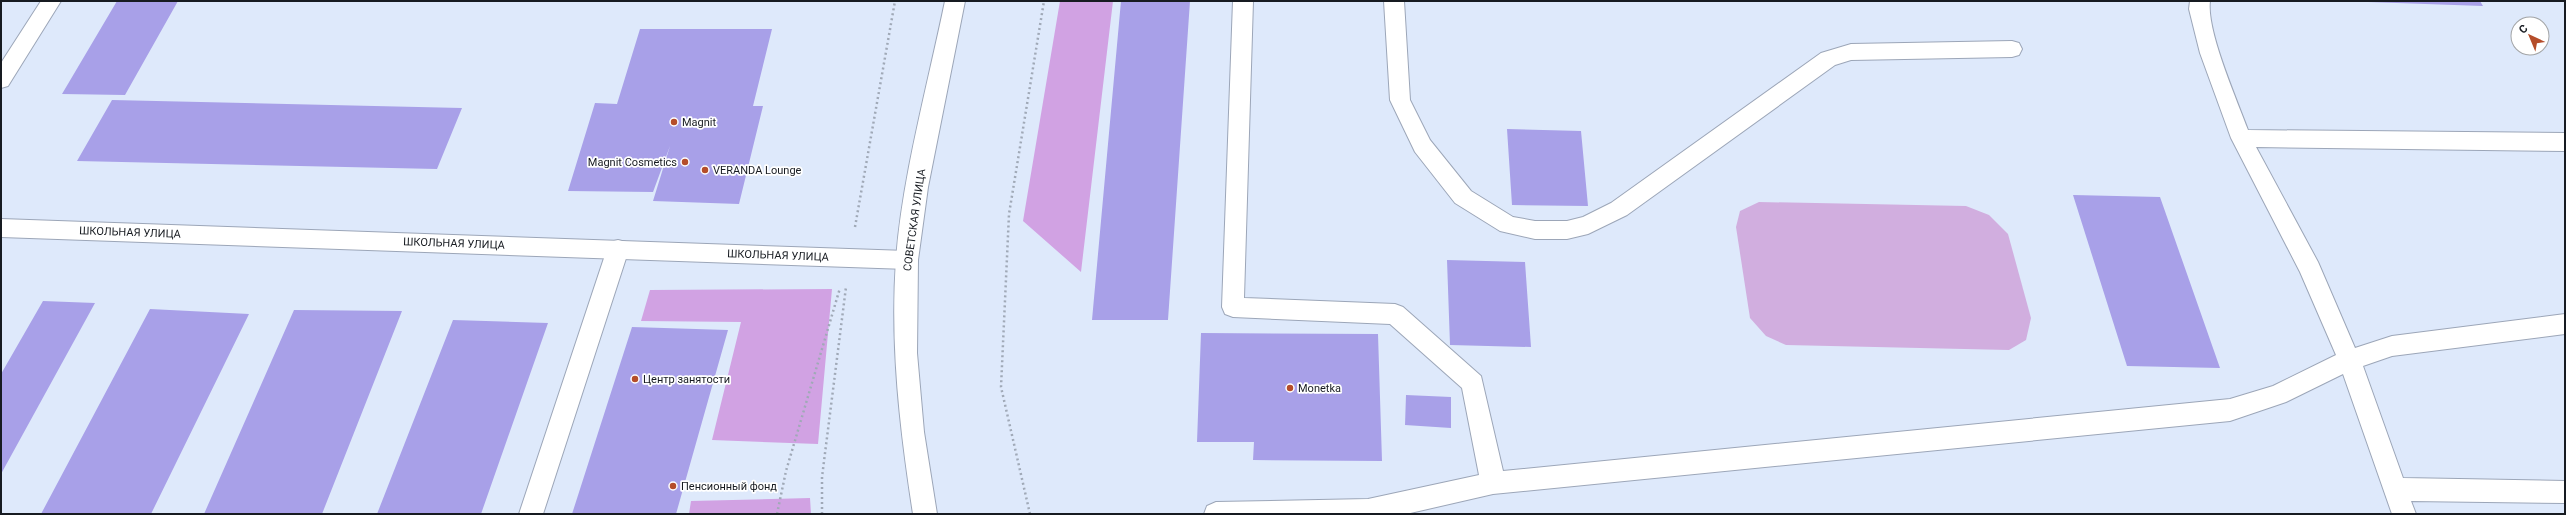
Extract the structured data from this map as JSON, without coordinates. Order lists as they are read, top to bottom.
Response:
{
  "streets": {
    "street": ["СОВЕТСКАЯ УЛИЦА", "ШКОЛЬНАЯ УЛИЦА"]
  },
  "crossings": [
    ["СОВЕТСКАЯ УЛИЦА", "ШКОЛЬНАЯ УЛИЦА"]
  ],
  "places": [
    "Magnit",
    "Magnit Cosmetics",
    "VERANDA Lounge",
    "Центр занятости",
    "Monetka",
    "Пенсионный фонд"
  ],
  "north": "top left"
}
